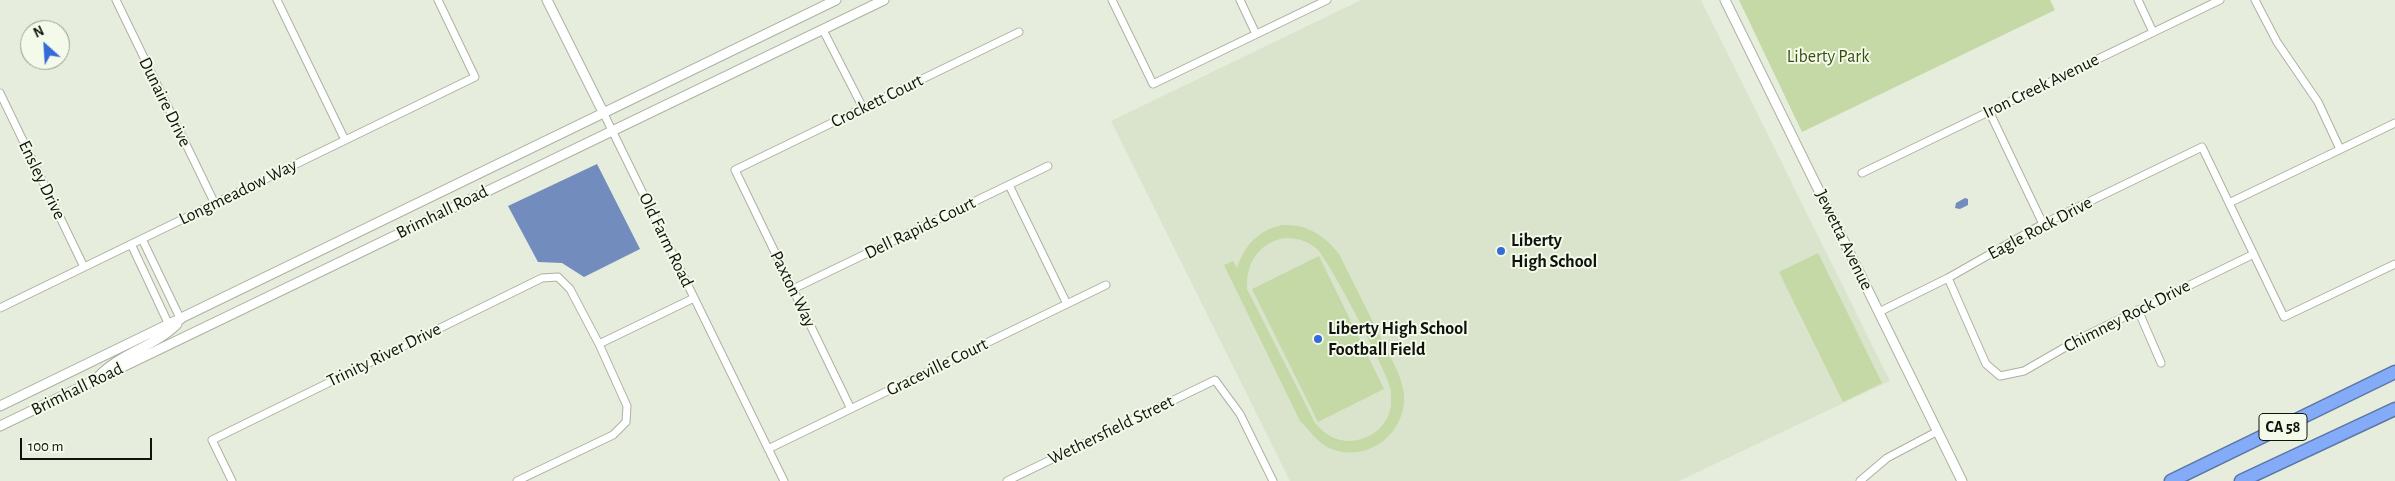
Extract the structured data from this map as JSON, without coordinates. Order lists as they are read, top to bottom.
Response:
{
  "streets": {
    "highway": ["CA 58"],
    "street": [
      "Iron Creek Avenue",
      "Crockett Court",
      "Dunaire Drive",
      "Ensley Drive",
      "Longmeadow Way",
      "Brimhall Road",
      "Dell Rapids Court",
      "Eagle Rock Drive",
      "Old Farm Road",
      "Jewetta Avenue",
      "Paxton Way",
      "Chimney Rock Drive",
      "Trinity River Drive",
      "Graceville Court",
      "Wethersfield Street"
    ]
  },
  "crossings": [
    ["Crockett Court", "Paxton Way"],
    ["Dunaire Drive", "Longmeadow Way"],
    ["Ensley Drive", "Longmeadow Way"],
    ["Brimhall Road", "Old Farm Road"],
    ["Dell Rapids Court", "Paxton Way"],
    ["Eagle Rock Drive", "Jewetta Avenue"],
    ["Eagle Rock Drive", "Chimney Rock Drive"],
    ["Old Farm Road", "Graceville Court"],
    ["Paxton Way", "Graceville Court"]
  ],
  "parks": ["Liberty Park"],
  "places": ["Liberty High School", "Liberty High School Football Field"],
  "scale_bar": "100 m",
  "north": "top left"
}
